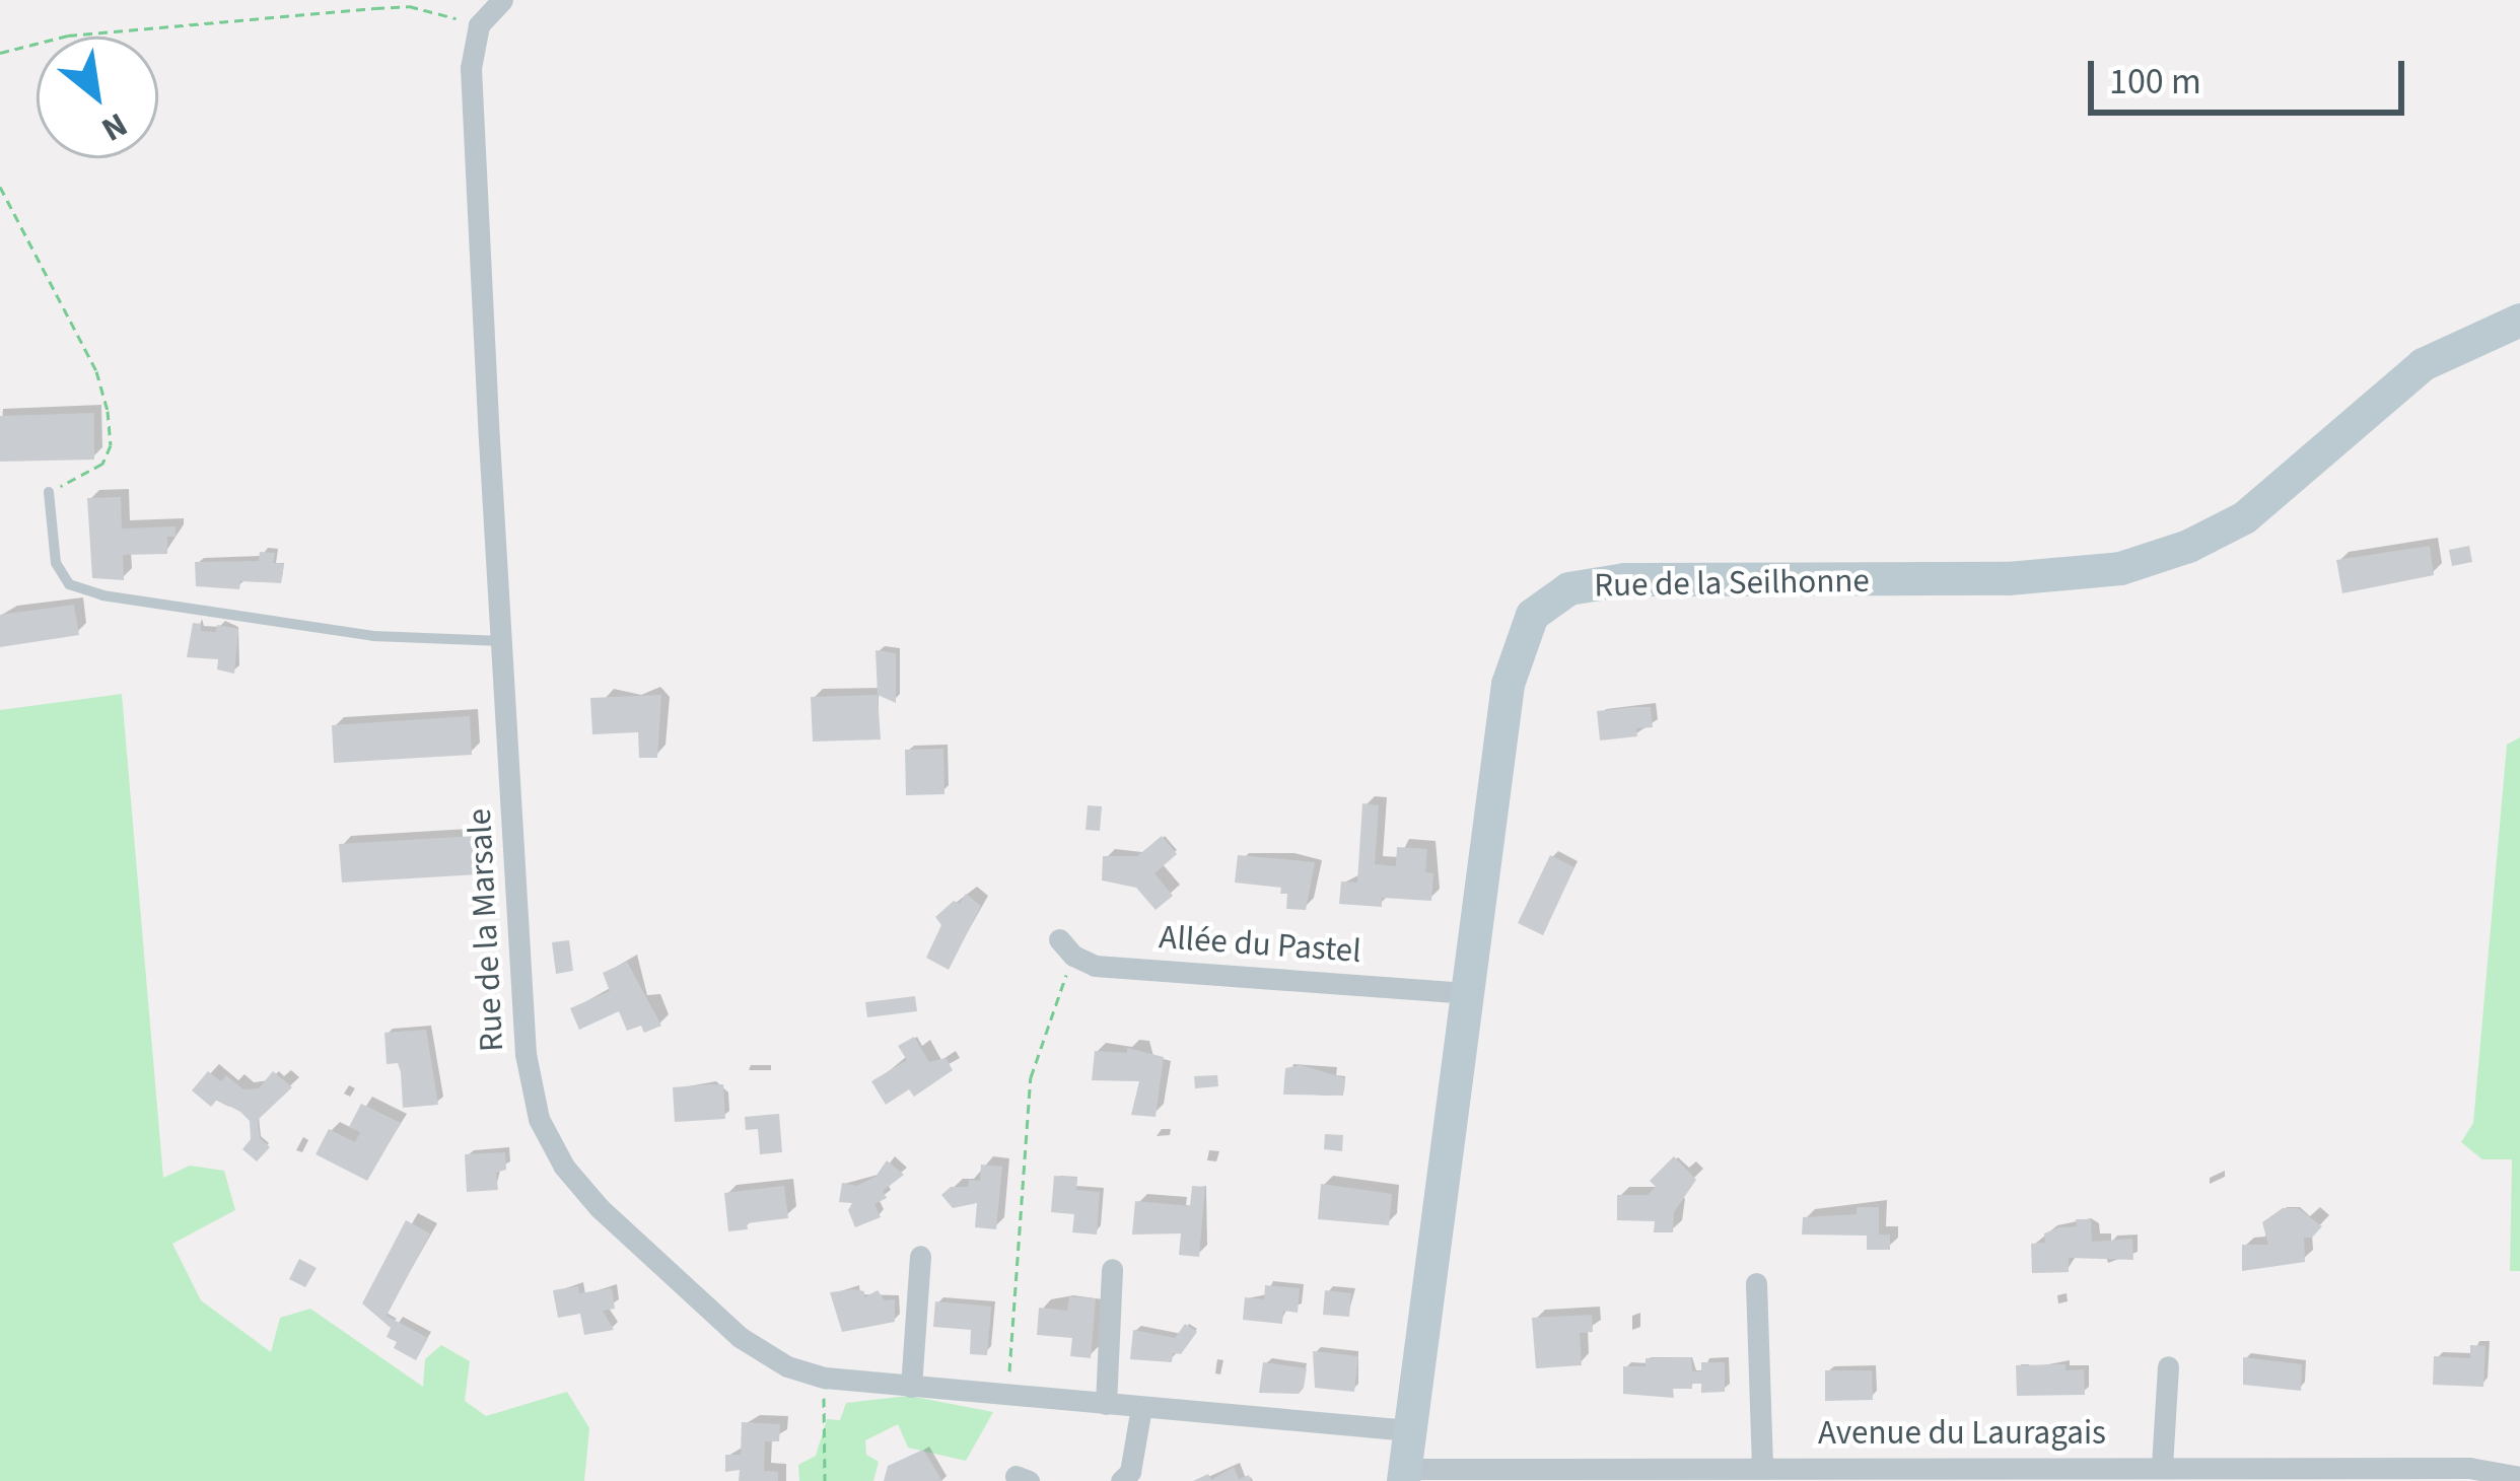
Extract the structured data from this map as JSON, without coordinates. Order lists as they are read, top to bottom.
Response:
{
  "streets": {
    "street": [
      "Rue de la Seilhonne",
      "Rue de la Marsale",
      "Allée du Pastel",
      "Avenue du Lauragais"
    ]
  },
  "crossings": [
    ["Rue de la Seilhonne", "Rue de la Marsale"],
    ["Rue de la Seilhonne", "Allée du Pastel"],
    ["Rue de la Seilhonne", "Avenue du Lauragais"]
  ],
  "scale_bar": "100 m",
  "north": "bottom right"
}
